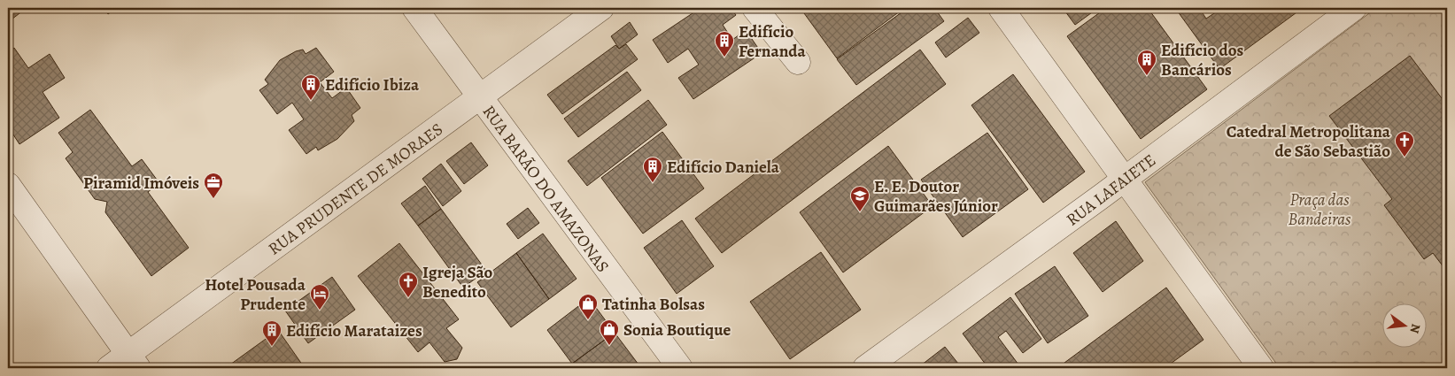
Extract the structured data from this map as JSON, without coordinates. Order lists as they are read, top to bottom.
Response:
{
  "streets": {
    "street": ["RUA PRUDENTE DE MORAES", "RUA BARÃO DO AMAZONAS", "RUA LAFAIETE"]
  },
  "crossings": [
    ["RUA PRUDENTE DE MORAES", "RUA BARÃO DO AMAZONAS"]
  ],
  "parks": ["Praça das Bandeiras"],
  "places": {
    "building": [
      "Edifício Fernanda",
      "Edifício dos Bancários",
      "Edifício Ibiza",
      "Edifício Daniela",
      "Edifício Marataizes"
    ],
    "church": ["Catedral Metropolitana de São Sebastião", "Igreja São Benedito"],
    "office": ["Piramid Imóveis"],
    "school or university": ["E. E. Doutor Guimarães Júnior"],
    "hotel": ["Hotel Pousada Prudente"],
    "shop": ["Tatinha Bolsas", "Sonia Boutique"]
  },
  "north": "right"
}
